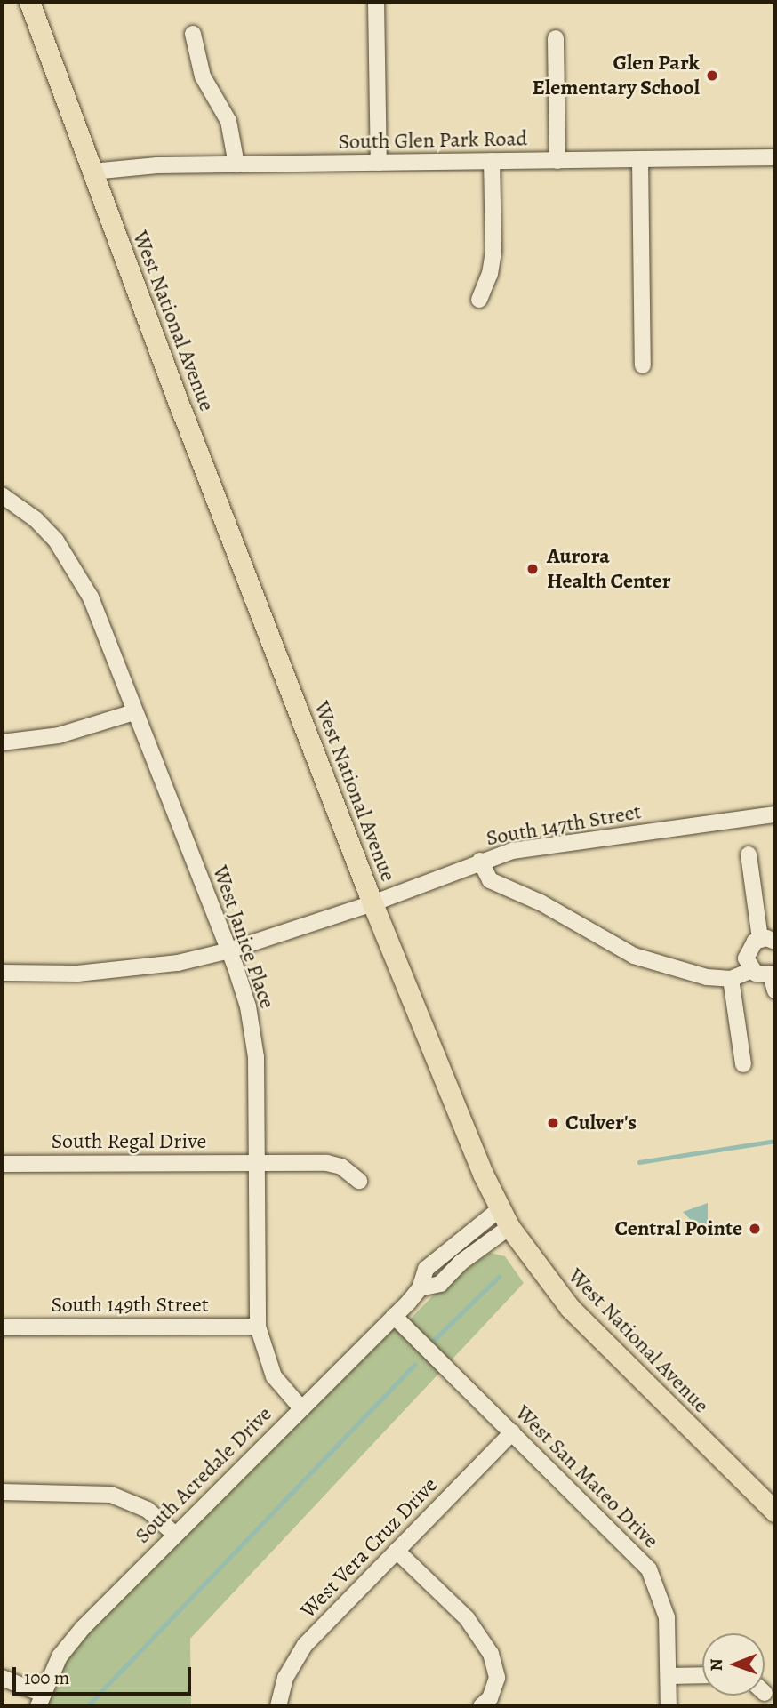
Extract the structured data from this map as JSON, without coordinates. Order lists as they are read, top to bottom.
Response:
{
  "streets": {
    "main road": ["West National Avenue"],
    "street": [
      "South Glen Park Road",
      "South 147th Street",
      "West Janice Place",
      "South Regal Drive",
      "South 149th Street",
      "South Acredale Drive",
      "West San Mateo Drive",
      "West Vera Cruz Drive"
    ]
  },
  "crossings": [
    ["South Glen Park Road", "West National Avenue"],
    ["West National Avenue", "South 147th Street"],
    ["West National Avenue", "South Acredale Drive"],
    ["South 147th Street", "West Janice Place"],
    ["West Janice Place", "South Regal Drive"],
    ["West Janice Place", "South 149th Street"],
    ["West Janice Place", "South Acredale Drive"],
    ["South Acredale Drive", "West San Mateo Drive"],
    ["West San Mateo Drive", "West Vera Cruz Drive"]
  ],
  "places": [
    "Glen Park Elementary School",
    "Aurora Health Center",
    "Culver's",
    "Central Pointe"
  ],
  "scale_bar": "100 m",
  "north": "left"
}
